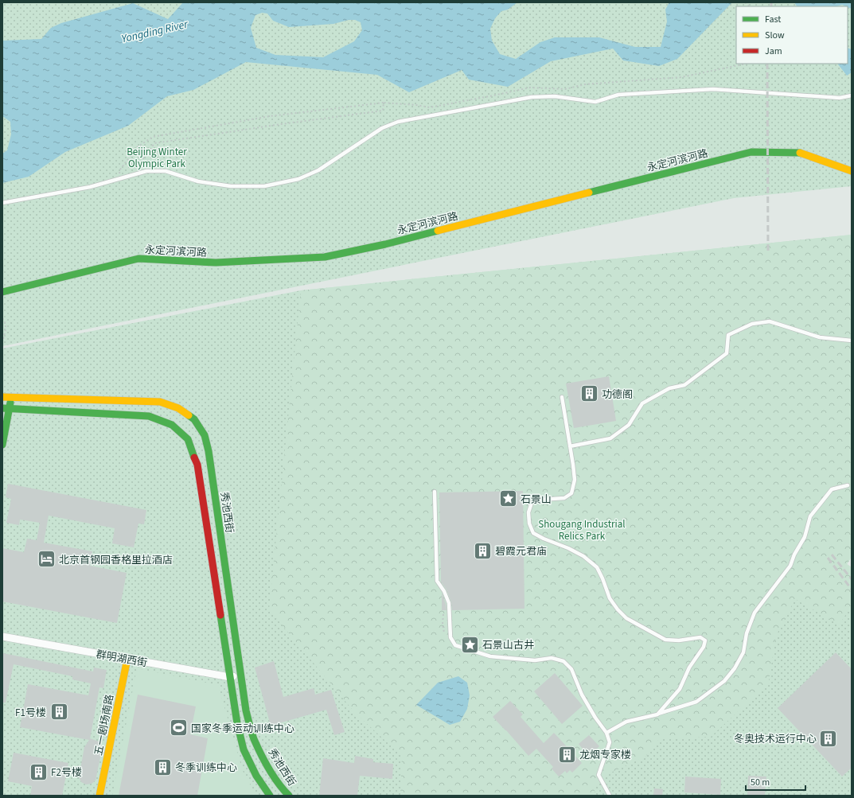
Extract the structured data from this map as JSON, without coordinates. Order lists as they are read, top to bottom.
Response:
{
  "streets": {
    "street": [
      "永定河滨河路",
      "秀池西街",
      "群明湖西街",
      "五一剧场南路"
    ]
  },
  "crossings": [
    ["秀池西街", "群明湖西街"],
    ["群明湖西街", "五一剧场南路"]
  ],
  "water": ["Yongding River"],
  "parks": ["Beijing Winter Olympic Park", "Shougang Industrial Relics Park"],
  "places": {
    "building": [
      "功德阁",
      "碧霞元君庙",
      "F1号楼",
      "冬奥技术运行中心",
      "龙烟专家楼",
      "冬季训练中心",
      "F2号楼"
    ],
    "place": ["石景山", "石景山古井"],
    "hotel": ["北京首钢园香格里拉酒店"],
    "sports": ["国家冬季运动训练中心"]
  },
  "legend": ["Fast", "Slow", "Jam"],
  "scale_bar": "50 m"
}
